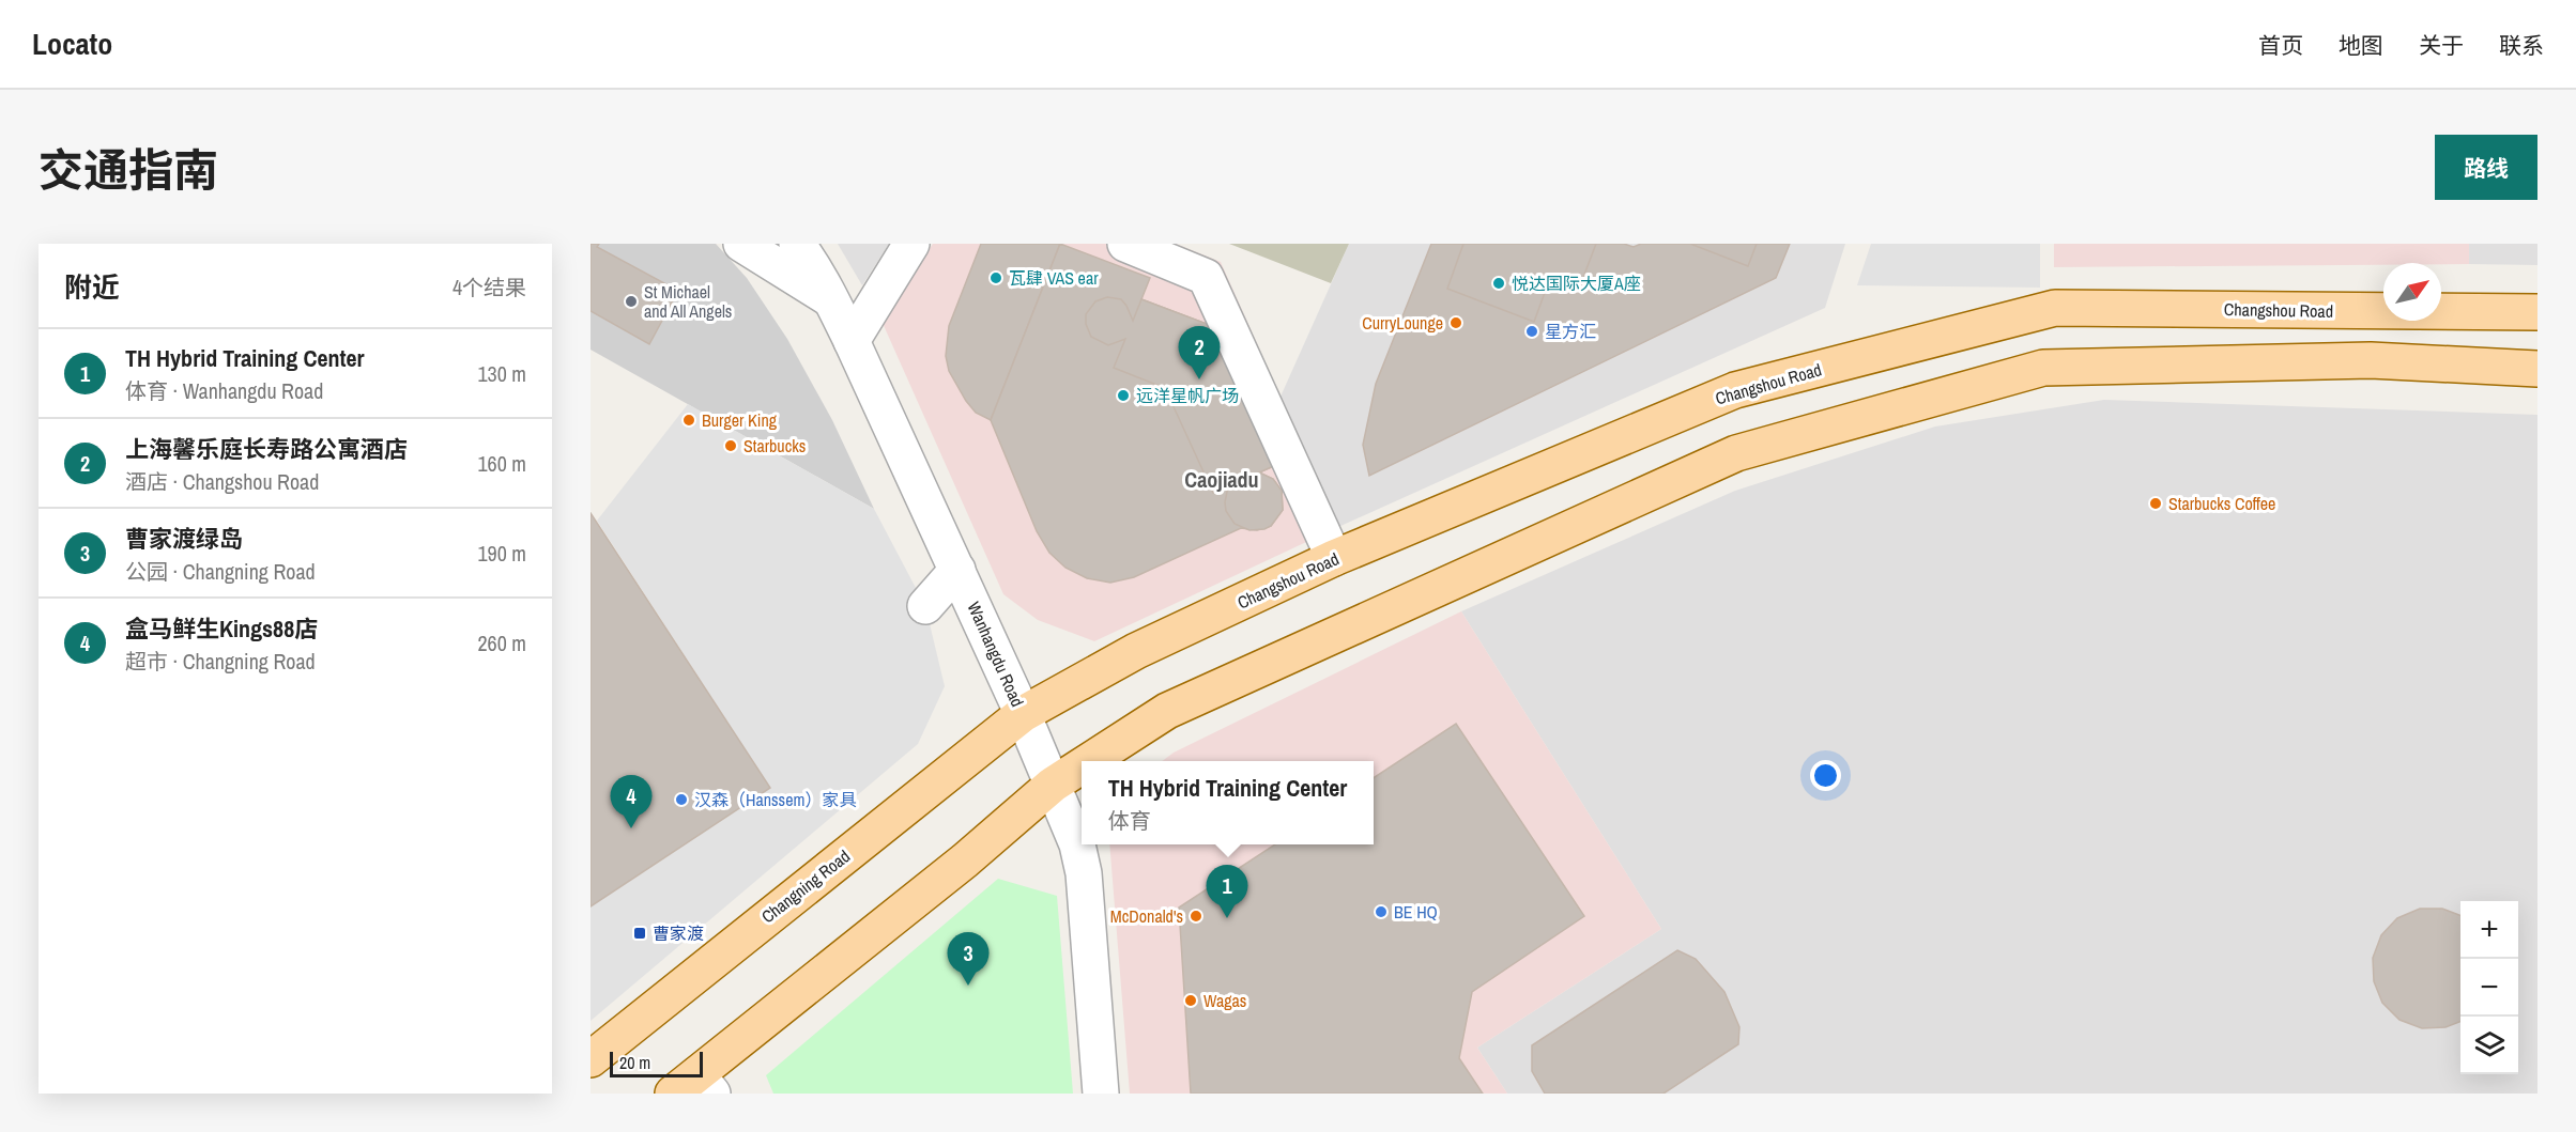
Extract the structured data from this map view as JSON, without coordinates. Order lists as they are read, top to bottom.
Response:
{
  "streets": {
    "main road": ["Changshou Road", "Changning Road"],
    "street": ["Wanhangdu Road"]
  },
  "crossings": [
    ["Changshou Road", "Wanhangdu Road"],
    ["Changshou Road", "Changning Road"],
    ["Wanhangdu Road", "Changning Road"]
  ],
  "districts": ["Caojiadu"],
  "places": {
    "other": [
      "瓦肆 VAS ear",
      "悦达国际大厦A座",
      "St Michael and All Angels",
      "CurryLounge",
      "星方汇",
      "远洋星帆广场",
      "Burger King",
      "Starbucks",
      "Starbucks Coffee",
      "汉森（Hanssem）家具",
      "BE HQ",
      "McDonald's",
      "Wagas"
    ],
    "transit": ["曹家渡"]
  },
  "scale_bar": "20 m",
  "north": "top right",
  "page": {
    "header": "Locato",
    "nav": [
      "首页",
      "地图",
      "关于",
      "联系"
    ],
    "title": "交通指南",
    "buttons": "路线",
    "heading": ["附近", "4个结果"],
    "pins": [
      "2",
      "4",
      "1",
      "3"
    ],
    "list": [
      {
        "mark": "1",
        "name": "TH Hybrid Training Center",
        "note": "体育 · Wanhangdu Road",
        "value": "130 m"
      },
      {
        "mark": "2",
        "name": "上海馨乐庭长寿路公寓酒店",
        "note": "酒店 · Changshou Road",
        "value": "160 m"
      },
      {
        "mark": "3",
        "name": "曹家渡绿岛",
        "note": "公园 · Changning Road",
        "value": "190 m"
      },
      {
        "mark": "4",
        "name": "盒马鲜生Kings88店",
        "note": "超市 · Changning Road",
        "value": "260 m"
      }
    ],
    "popup": ["TH Hybrid Training Center", "体育"],
    "map_buttons": ["+", "−"],
    "scale": "20 m"
  }
}
